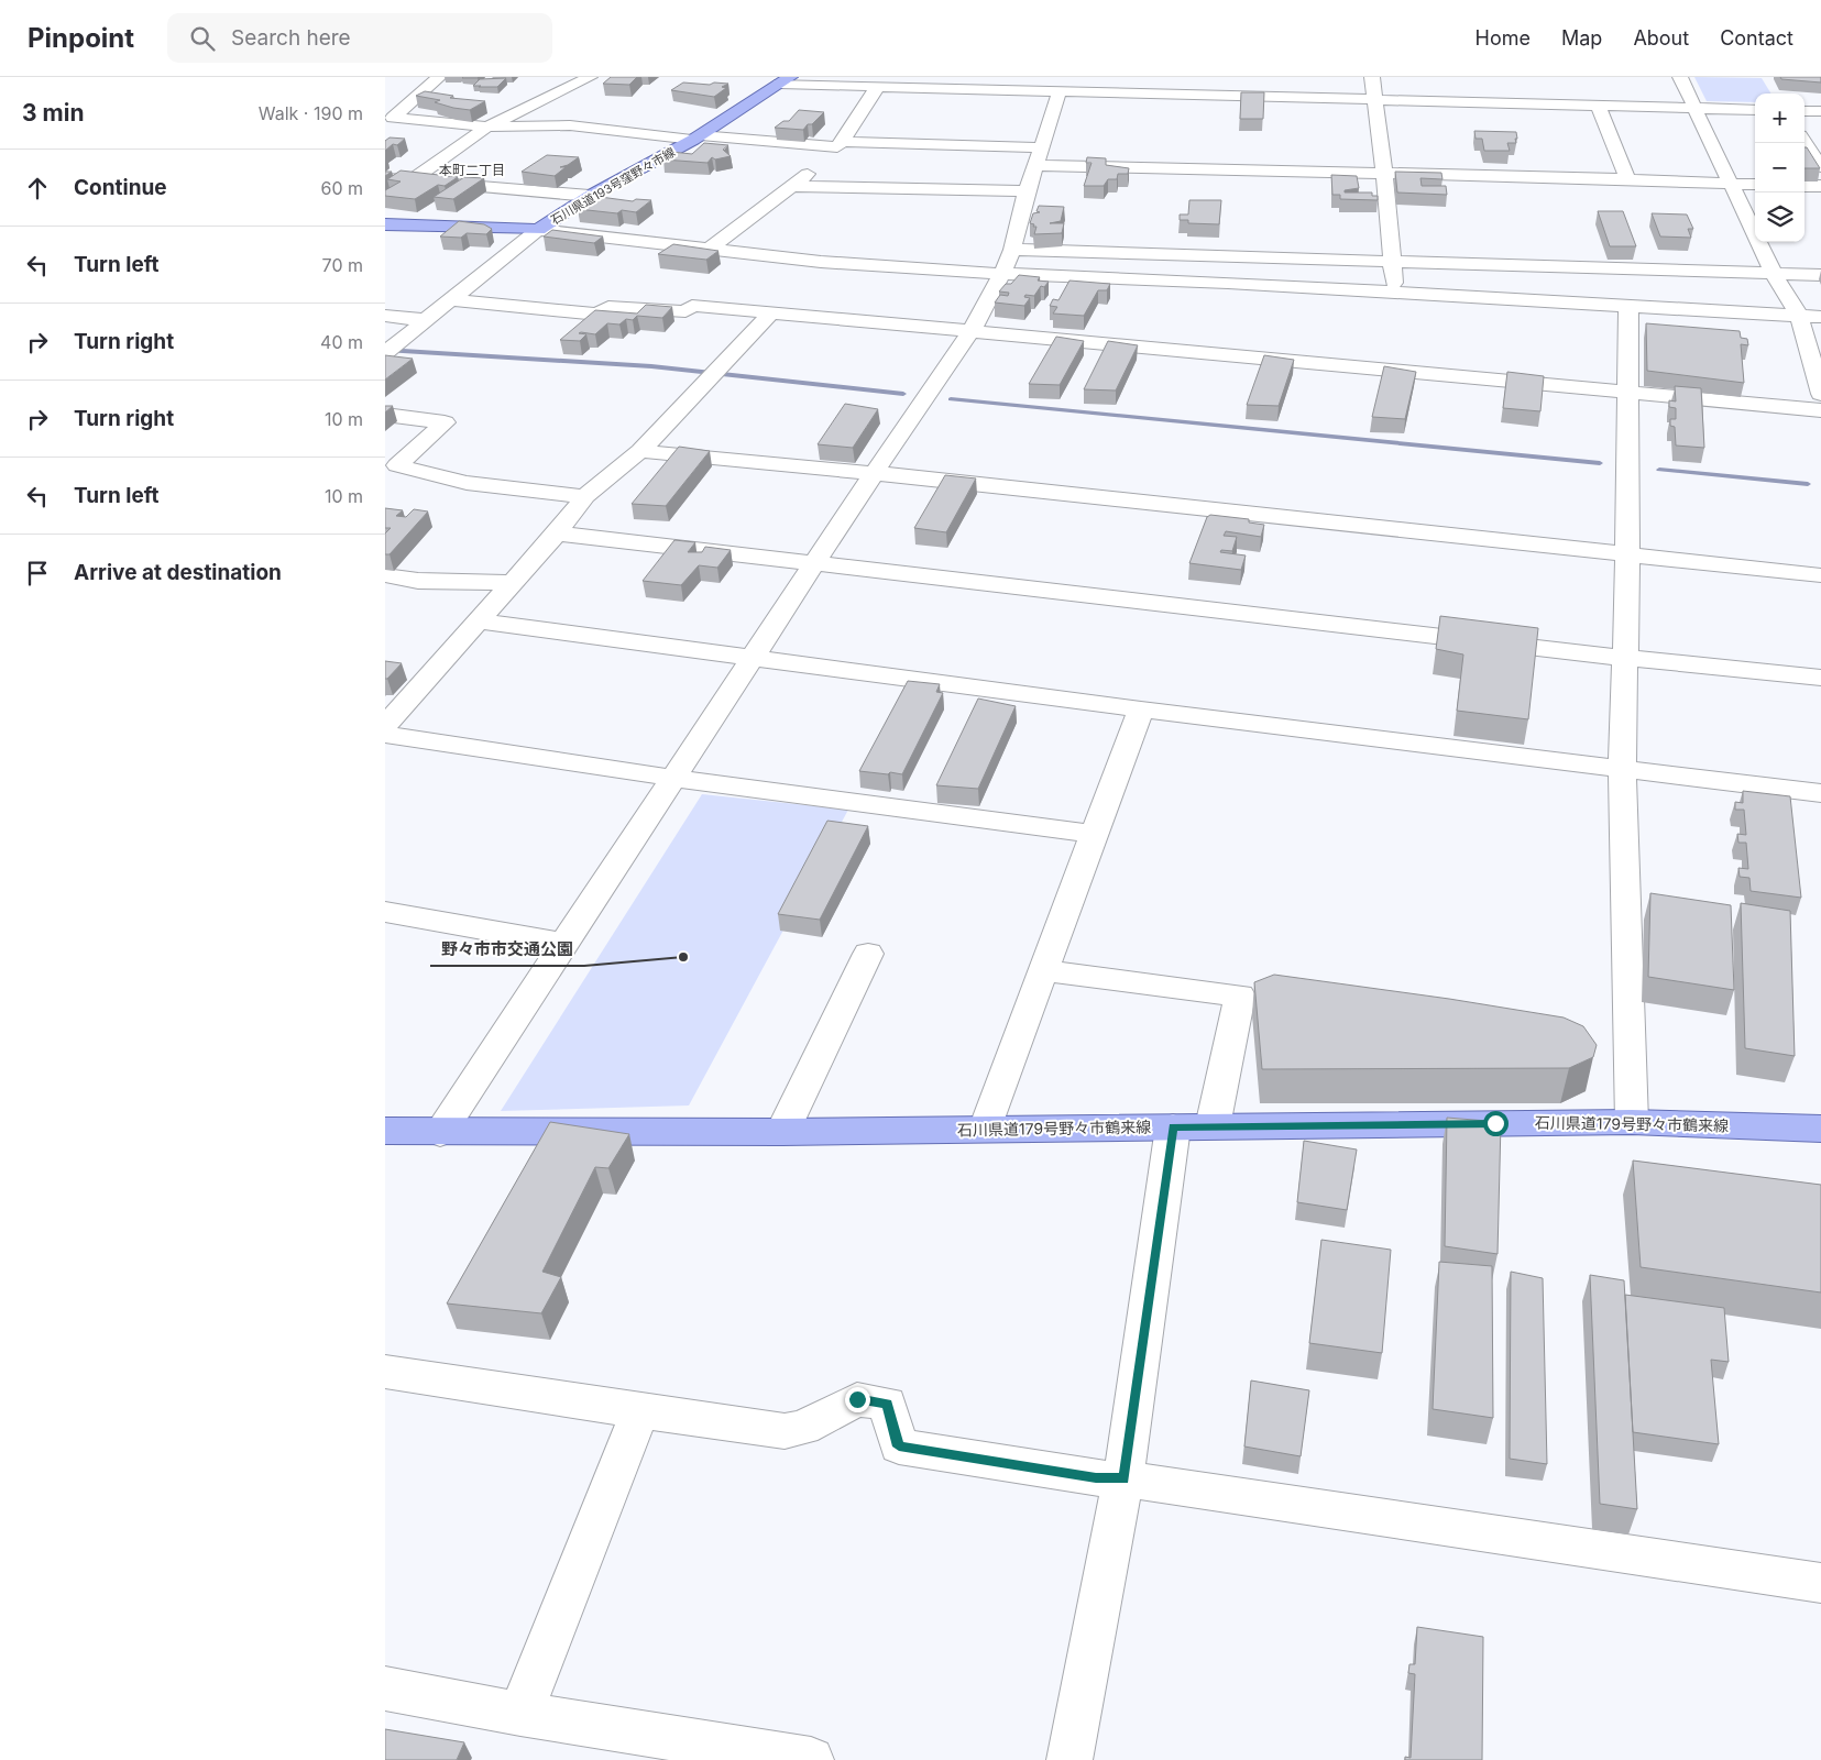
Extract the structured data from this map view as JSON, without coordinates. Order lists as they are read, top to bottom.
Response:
{
  "streets": {
    "main road": ["石川県道193号窪野々市線", "石川県道179号野々市鶴来線"]
  },
  "districts": ["本町二丁目"],
  "places": ["野々市市交通公園"],
  "page": {
    "header": "Pinpoint",
    "search": "Search here",
    "nav": [
      "Home",
      "Map",
      "About",
      "Contact"
    ],
    "heading": ["3 min", "Walk · 190 m"],
    "map_buttons": ["+", "−"],
    "list": [
      ["Continue", "60 m"],
      ["Turn left", "70 m"],
      ["Turn right", "40 m"],
      ["Turn right", "10 m"],
      ["Turn left", "10 m"],
      "Arrive at destination"
    ]
  }
}
